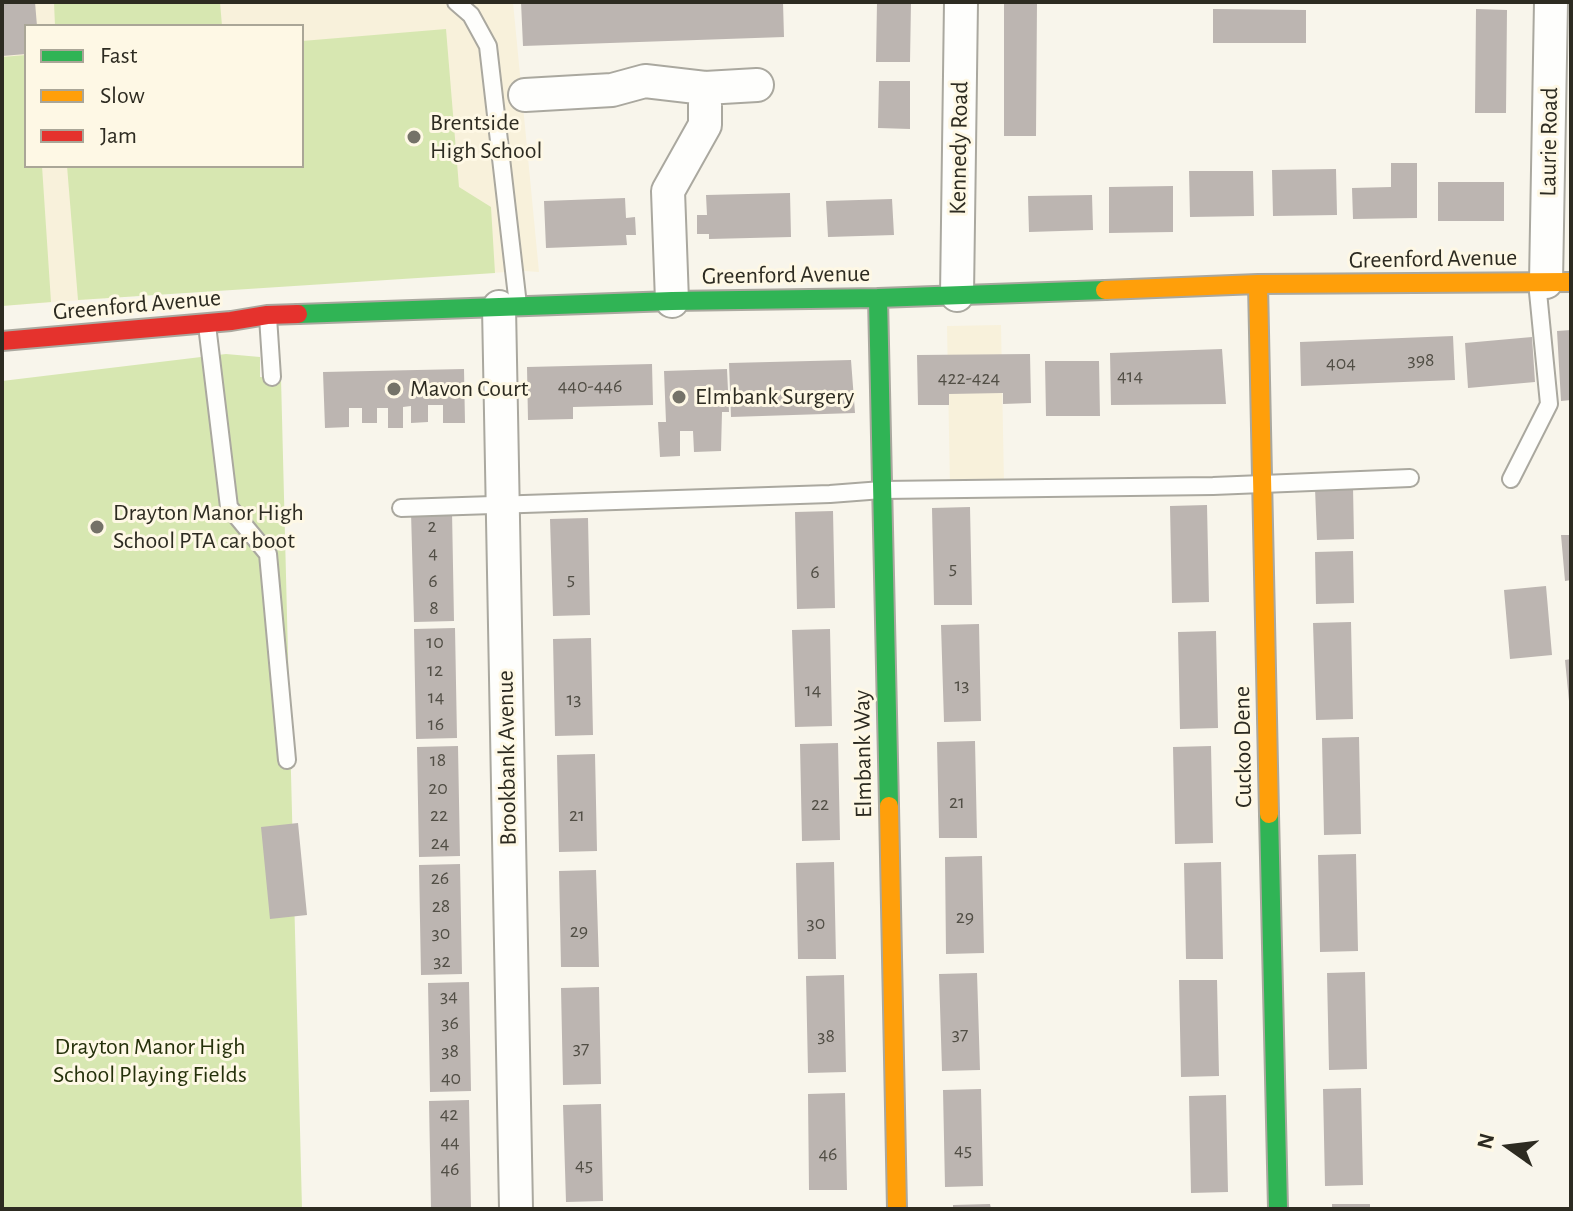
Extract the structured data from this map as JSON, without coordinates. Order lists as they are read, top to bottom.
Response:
{
  "streets": {
    "street": [
      "Laurie Road",
      "Kennedy Road",
      "Greenford Avenue",
      "Cuckoo Dene",
      "Elmbank Way",
      "Brookbank Avenue"
    ]
  },
  "crossings": [
    ["Laurie Road", "Greenford Avenue"],
    ["Kennedy Road", "Greenford Avenue"],
    ["Greenford Avenue", "Cuckoo Dene"],
    ["Greenford Avenue", "Elmbank Way"],
    ["Greenford Avenue", "Brookbank Avenue"]
  ],
  "parks": ["Drayton Manor High School Playing Fields"],
  "places": [
    "Brentside High School",
    "Mavon Court",
    "Elmbank Surgery",
    "Drayton Manor High School PTA car boot"
  ],
  "house_numbers": [
    "398",
    "404",
    "414",
    "422-424",
    "440-446",
    "2",
    "4",
    "5",
    "6",
    "5",
    "6",
    "8",
    "10",
    "12",
    "13",
    "14",
    "14",
    "13",
    "16",
    "18",
    "20",
    "21",
    "22",
    "22",
    "21",
    "24",
    "26",
    "28",
    "29",
    "30",
    "29",
    "30",
    "32",
    "34",
    "36",
    "37",
    "38",
    "37",
    "38",
    "40",
    "42",
    "44",
    "45",
    "46",
    "45",
    "46"
  ],
  "legend": ["Fast", "Slow", "Jam"],
  "north": "left"
}
